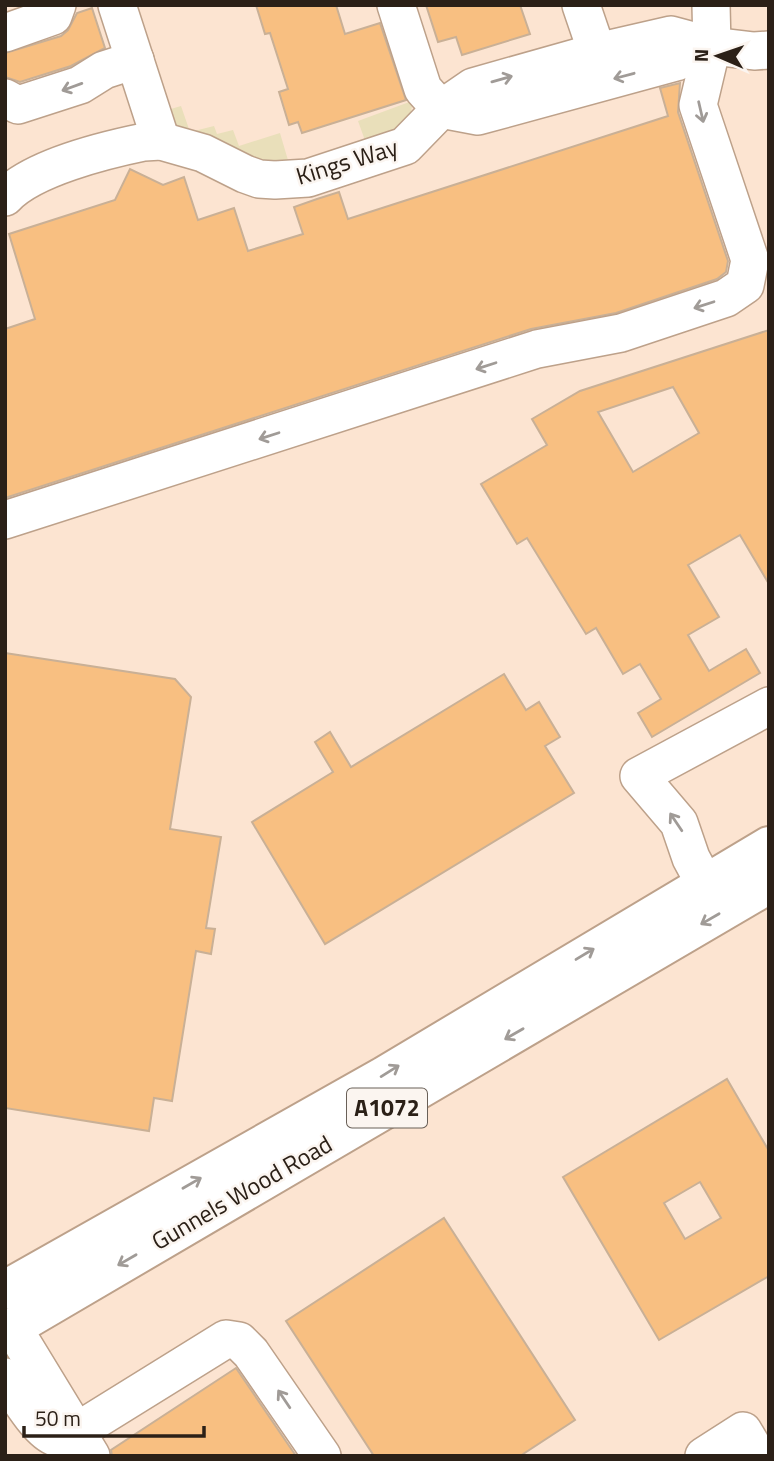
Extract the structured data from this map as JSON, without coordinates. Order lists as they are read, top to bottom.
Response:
{
  "streets": {
    "main road": ["A1072", "Gunnels Wood Road"],
    "lane": ["Kings Way"]
  },
  "scale_bar": "50 m",
  "north": "left"
}
